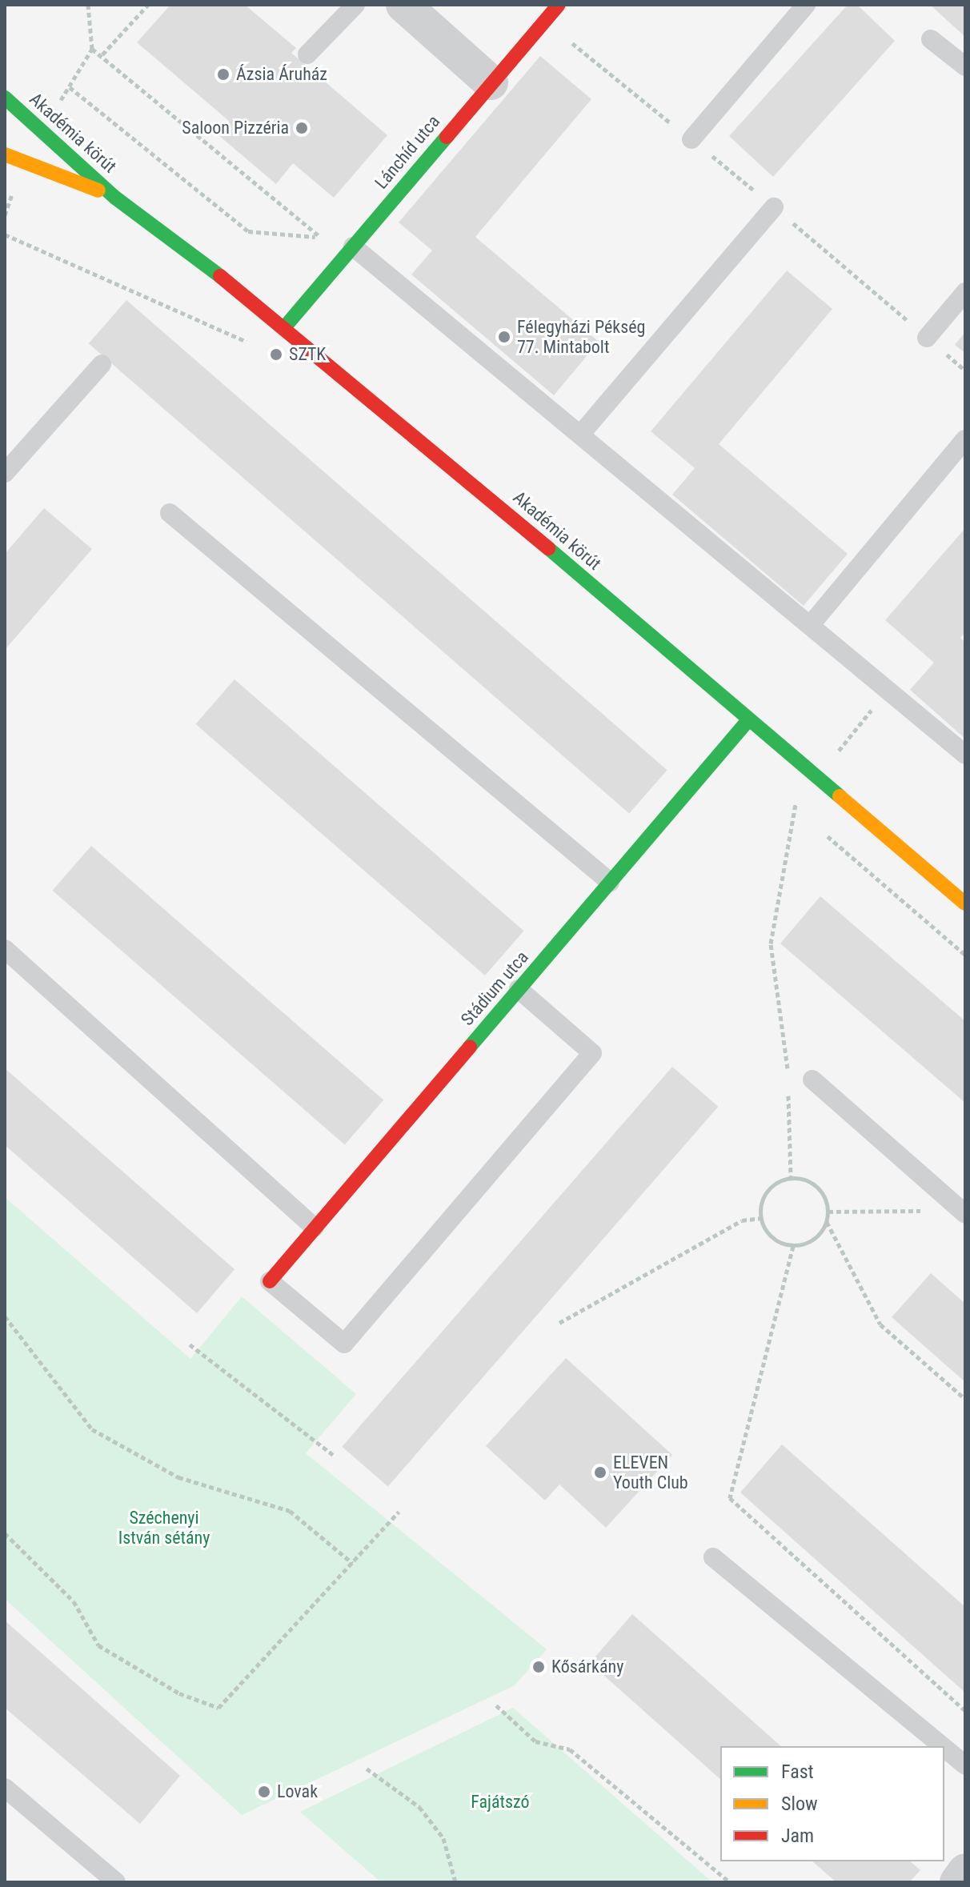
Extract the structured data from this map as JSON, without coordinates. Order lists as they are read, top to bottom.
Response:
{
  "streets": {
    "street": ["Akadémia körút", "Lánchíd utca", "Stádium utca"]
  },
  "crossings": [
    ["Akadémia körút", "Lánchíd utca"],
    ["Akadémia körút", "Stádium utca"]
  ],
  "parks": ["Széchenyi István sétány", "Fajátszó"],
  "places": [
    "Ázsia Áruház",
    "Saloon Pizzéria",
    "Félegyházi Pékség 77. Mintabolt",
    "SZTK",
    "ELEVEN Youth Club",
    "Kősárkány",
    "Lovak"
  ],
  "legend": ["Fast", "Slow", "Jam"]
}
